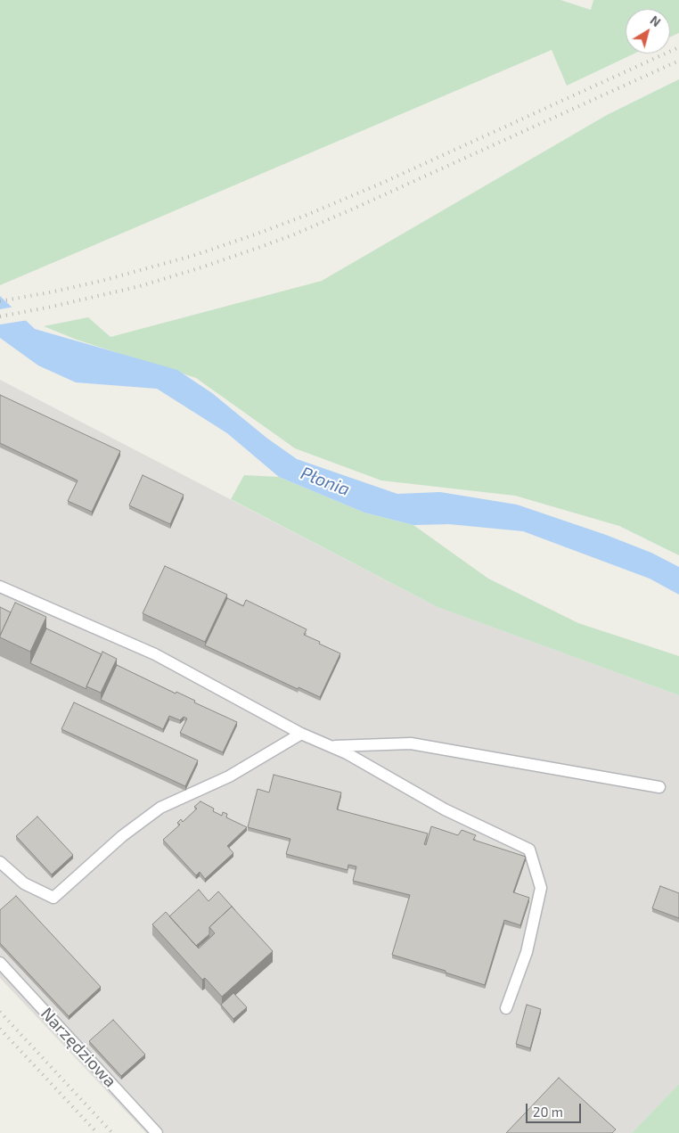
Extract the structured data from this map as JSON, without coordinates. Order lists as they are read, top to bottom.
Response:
{
  "streets": {
    "lane": ["Narzędziowa"]
  },
  "water": ["Płonia"],
  "scale_bar": "20 m",
  "north": "top right"
}
